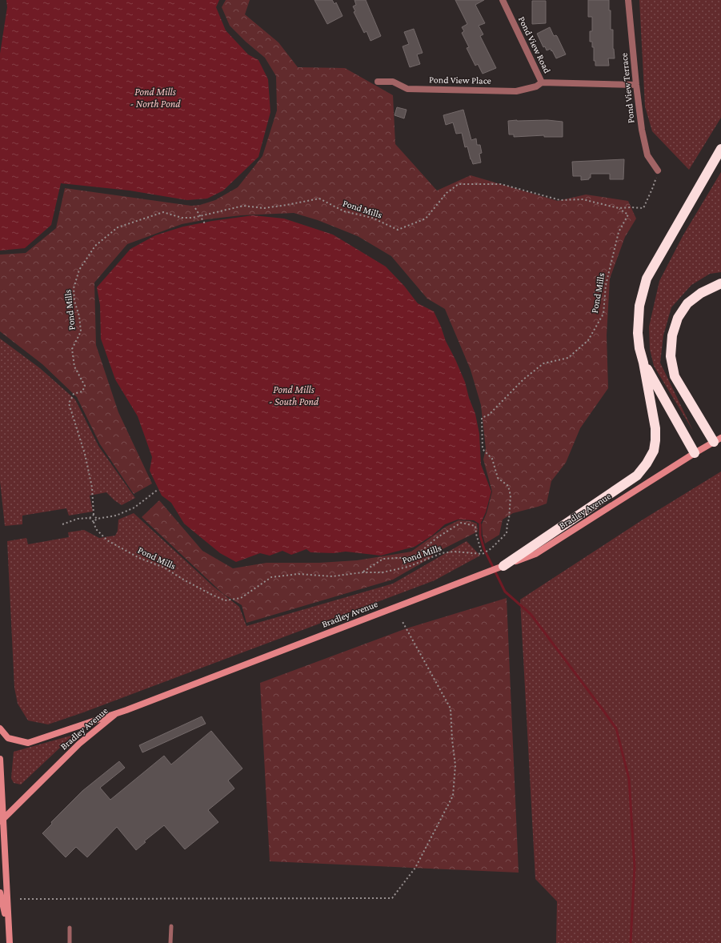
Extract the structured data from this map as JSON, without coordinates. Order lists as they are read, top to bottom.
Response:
{
  "streets": {
    "main road": ["Bradley Avenue"],
    "street": ["Pond View Road", "Pond View Place", "Pond View Terrace"],
    "path": ["Pond Mills"]
  },
  "crossings": [
    ["Pond View Road", "Pond View Place"],
    ["Pond View Road", "Pond View Terrace"],
    ["Pond View Terrace", "Pond Mills"]
  ],
  "water": ["Pond Mills - North Pond", "Pond Mills - South Pond"]
}
